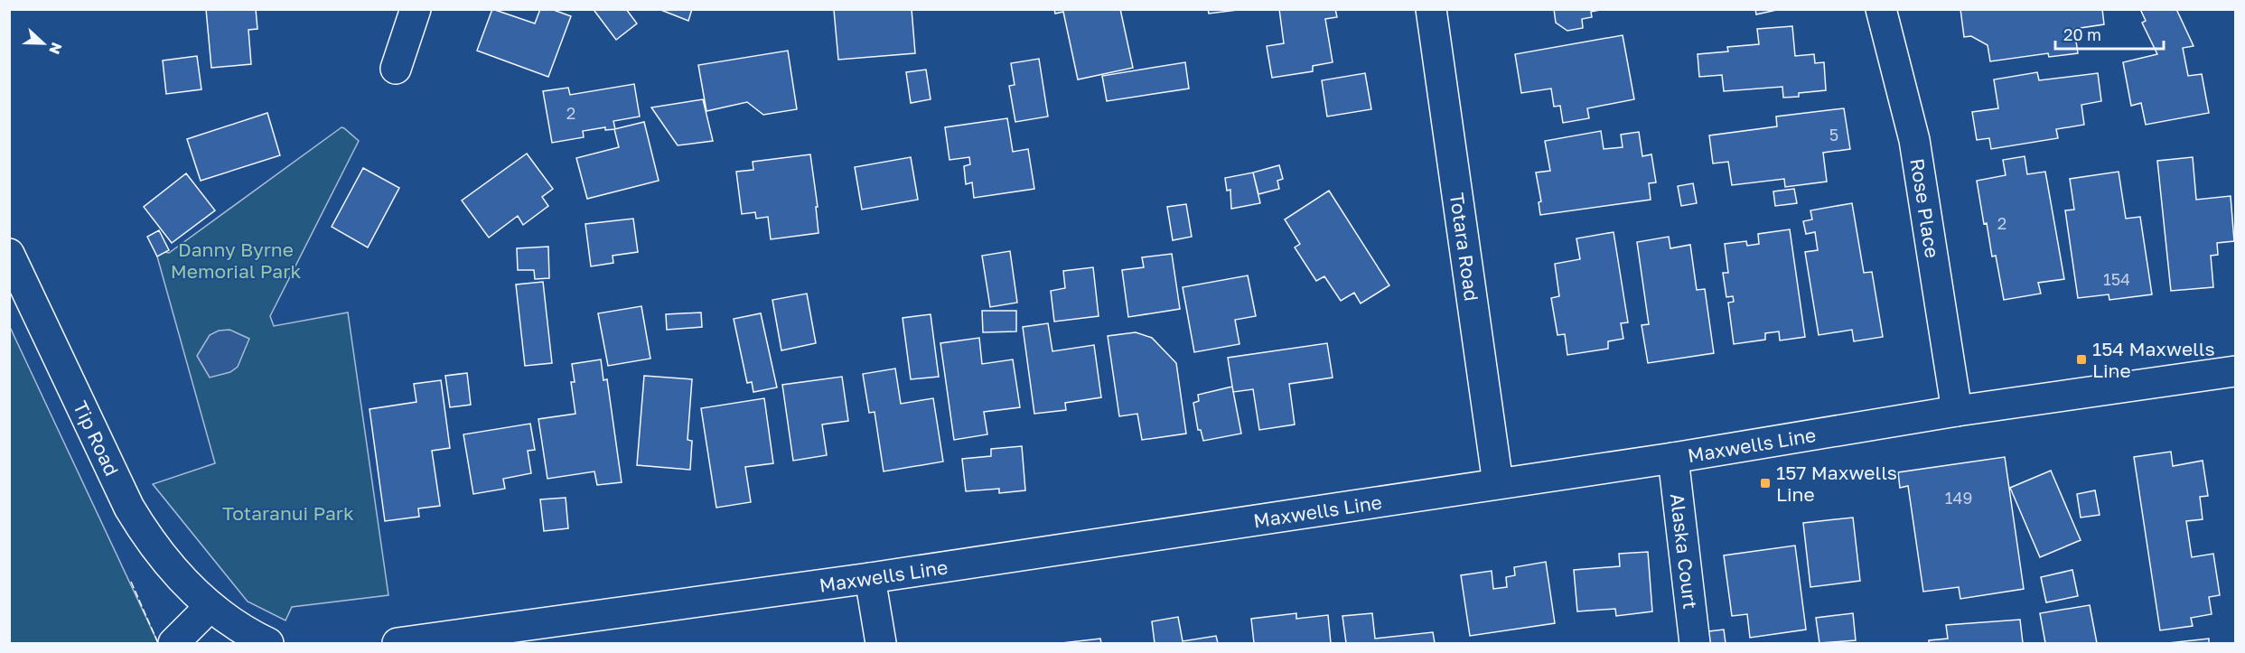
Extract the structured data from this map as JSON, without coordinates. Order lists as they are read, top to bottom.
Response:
{
  "streets": {
    "street": [
      "Rose Place",
      "Totara Road",
      "Tip Road",
      "Maxwells Line",
      "Alaska Court"
    ]
  },
  "crossings": [
    ["Rose Place", "Maxwells Line"],
    ["Totara Road", "Maxwells Line"],
    ["Maxwells Line", "Alaska Court"]
  ],
  "parks": ["Danny Byrne Memorial Park", "Totaranui Park"],
  "places": {
    "transit": ["154 Maxwells Line", "157 Maxwells Line"]
  },
  "house_numbers": [
    "2",
    "5",
    "2",
    "154",
    "149"
  ],
  "scale_bar": "20 m",
  "north": "right"
}
